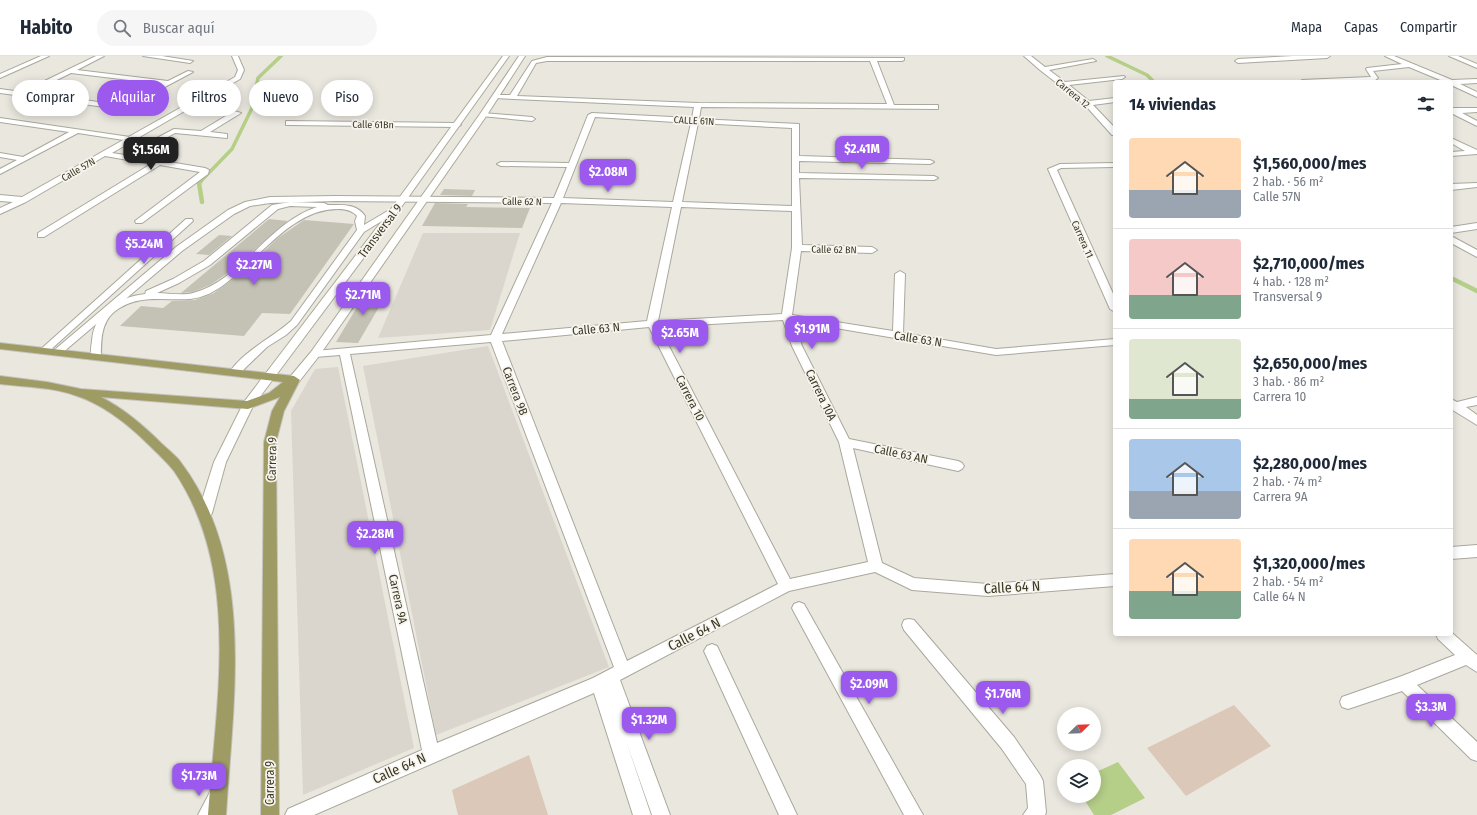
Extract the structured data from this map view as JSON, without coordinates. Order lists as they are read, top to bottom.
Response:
{
  "streets": {
    "main road": ["Carrera 9"],
    "street": [
      "Carrera 12",
      "CALLE 61N",
      "Calle 61Bn",
      "Calle 57N",
      "Calle 62 N",
      "Transversal 9",
      "Carrera 11",
      "Calle 62 BN",
      "Calle 63 N",
      "Carrera 9B",
      "Carrera 10A",
      "Carrera 10",
      "Calle 63 AN",
      "Calle 64 N",
      "Carrera 9A"
    ]
  },
  "crossings": [
    ["CALLE 61N", "Carrera 10A"],
    ["Calle 61Bn", "Transversal 9"],
    ["Calle 62 N", "Transversal 9"],
    ["Calle 62 N", "Carrera 10A"],
    ["Transversal 9", "Calle 63 N"],
    ["Transversal 9", "Carrera 9"],
    ["Calle 62 BN", "Carrera 10A"],
    ["Calle 63 N", "Carrera 9B"],
    ["Calle 63 N", "Carrera 10A"],
    ["Calle 63 N", "Carrera 10"],
    ["Calle 63 N", "Carrera 9A"],
    ["Carrera 9B", "Calle 64 N"],
    ["Carrera 10A", "Calle 63 AN"],
    ["Carrera 10A", "Calle 64 N"],
    ["Carrera 10", "Calle 64 N"],
    ["Calle 64 N", "Carrera 9A"]
  ],
  "north": "top right",
  "page": {
    "header": "Habito",
    "search": "Buscar aquí",
    "nav": ["Mapa", "Capas", "Compartir"],
    "chip": [
      "Comprar",
      "Alquilar",
      "Filtros",
      "Nuevo",
      "Piso"
    ],
    "heading": "14 viviendas",
    "list": [
      {
        "name": "$1,560,000/mes",
        "note": "2 hab. · 56 m² · Calle 57N"
      },
      {
        "name": "$2,710,000/mes",
        "note": "4 hab. · 128 m² · Transversal 9"
      },
      {
        "name": "$2,650,000/mes",
        "note": "3 hab. · 86 m² · Carrera 10"
      },
      {
        "name": "$2,280,000/mes",
        "note": "2 hab. · 74 m² · Carrera 9A"
      },
      {
        "name": "$1,320,000/mes",
        "note": "2 hab. · 54 m² · Calle 64 N"
      }
    ],
    "price": [
      "$2.41M",
      "$1.56M",
      "$2.08M",
      "$5.24M",
      "$2.27M",
      "$2.71M",
      "$1.91M",
      "$2.65M",
      "$2.28M",
      "$2.09M",
      "$1.76M",
      "$3.3M",
      "$1.32M",
      "$1.73M"
    ]
  }
}
